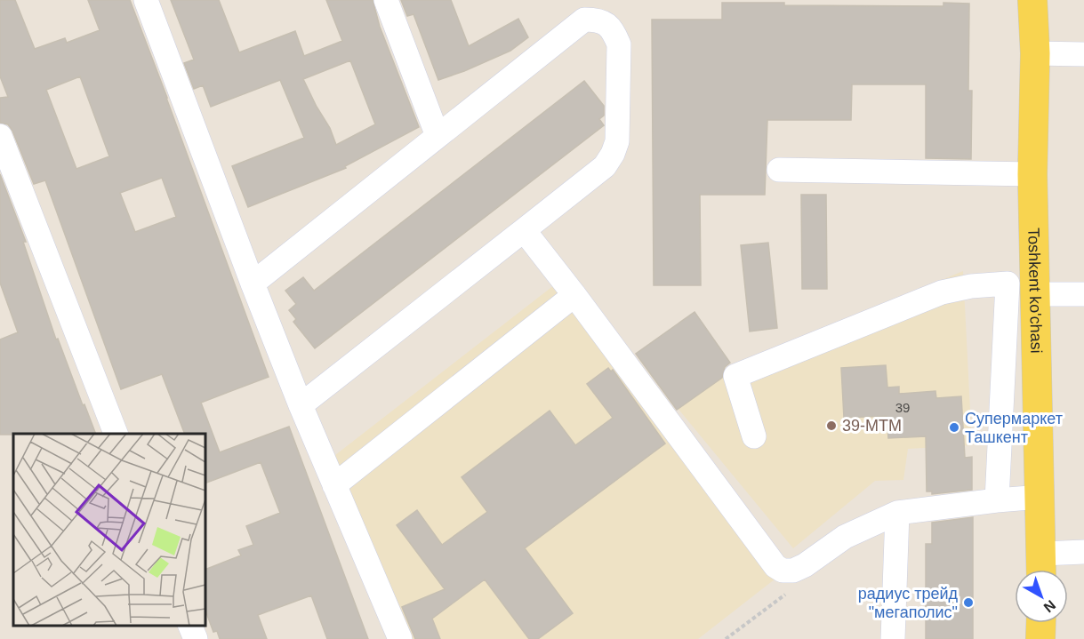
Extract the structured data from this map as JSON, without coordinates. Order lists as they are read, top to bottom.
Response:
{
  "streets": {
    "main road": ["Toshkent ko'chasi"]
  },
  "places": ["39-MTM", "Супермаркет Ташкент", "радиус трейд \"мегаполис\""],
  "house_numbers": ["39"],
  "north": "bottom right"
}
